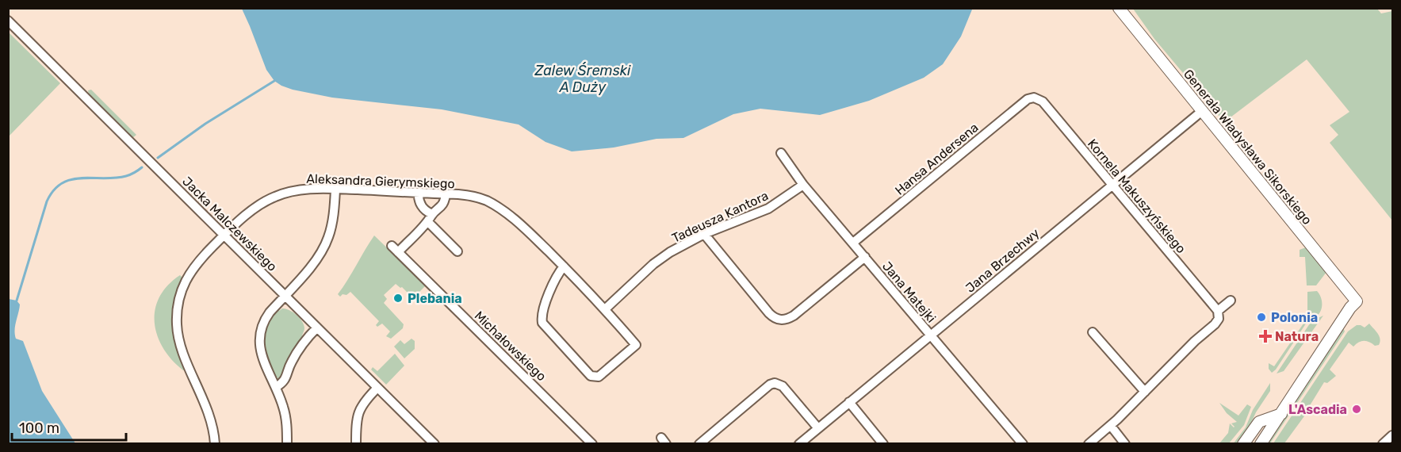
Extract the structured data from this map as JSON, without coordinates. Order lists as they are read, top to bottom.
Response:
{
  "streets": {
    "main road": ["Generała Władysława Sikorskiego"],
    "street": [
      "Hansa Andersena",
      "Aleksandra Gierymskiego",
      "Kornela Makuszyńskiego",
      "Tadeusza Kantora",
      "Jacka Malczewskiego",
      "Jana Brzechwy",
      "Jana Matejki",
      "Michałowskiego"
    ]
  },
  "crossings": [
    ["Generała Władysława Sikorskiego", "Jana Brzechwy"],
    ["Hansa Andersena", "Kornela Makuszyńskiego"],
    ["Hansa Andersena", "Jana Matejki"],
    ["Aleksandra Gierymskiego", "Tadeusza Kantora"],
    ["Aleksandra Gierymskiego", "Jacka Malczewskiego"],
    ["Kornela Makuszyńskiego", "Jana Brzechwy"],
    ["Tadeusza Kantora", "Jana Matejki"],
    ["Jana Brzechwy", "Jana Matejki"]
  ],
  "water": ["Zalew Śremski A Duży"],
  "places": {
    "other": ["Plebania", "Polonia", "L'Ascadia"],
    "health": ["Natura"]
  },
  "scale_bar": "100 m"
}
